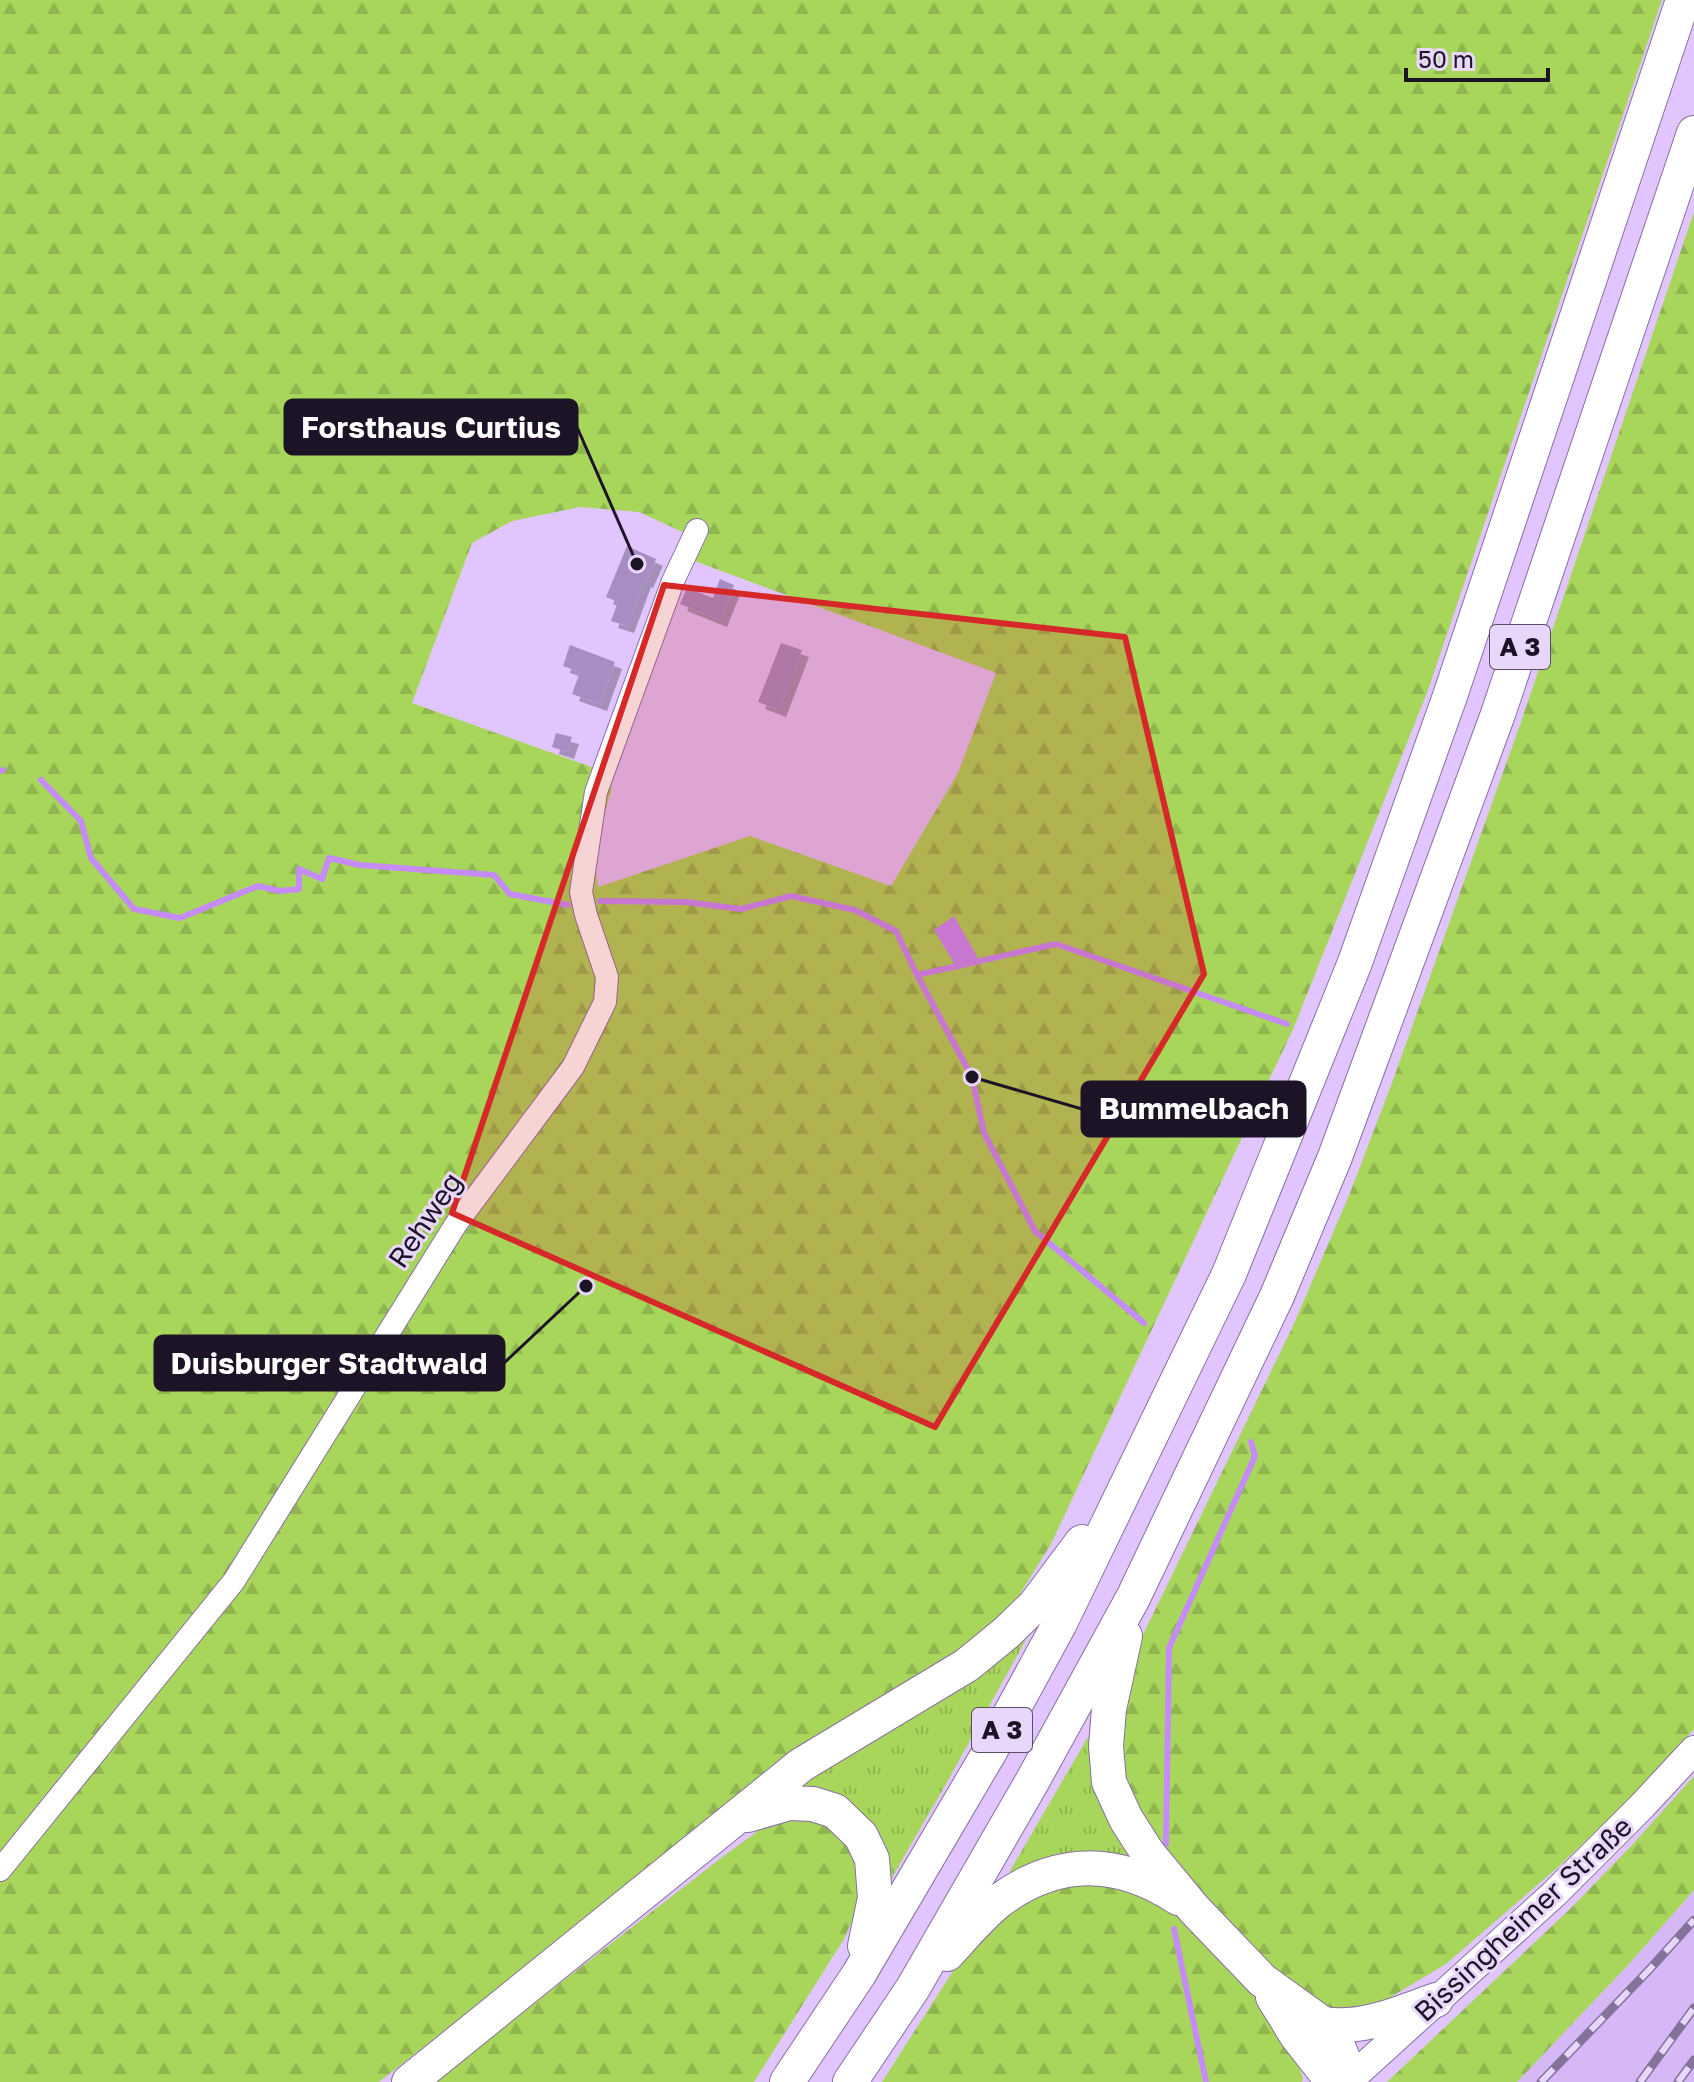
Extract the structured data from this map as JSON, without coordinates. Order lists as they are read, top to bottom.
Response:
{
  "streets": {
    "highway": ["A 3"],
    "main road": ["Bissingheimer Straße"],
    "lane": ["Rehweg"]
  },
  "places": ["Forsthaus Curtius", "Bummelbach", "Duisburger Stadtwald"],
  "scale_bar": "50 m"
}
